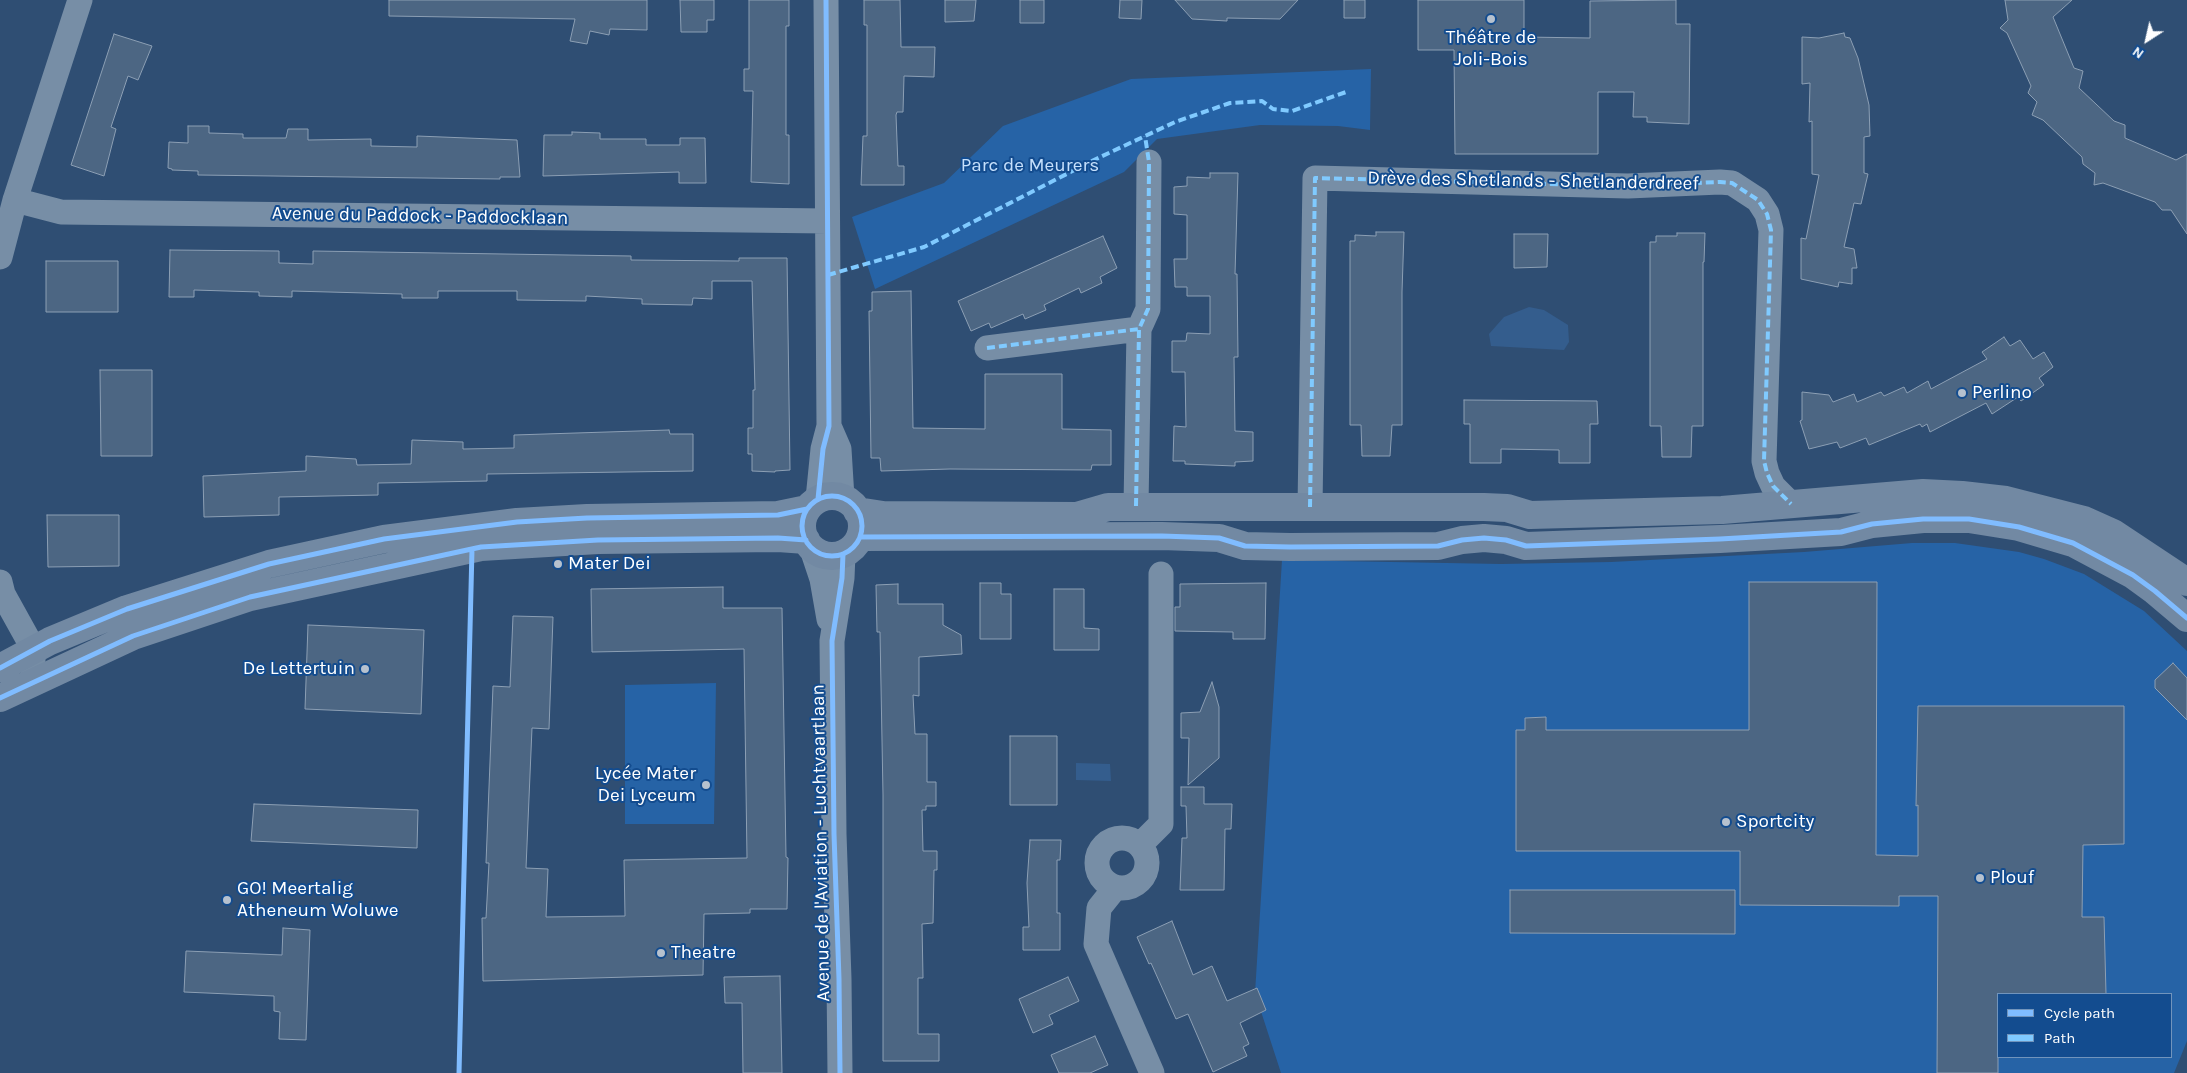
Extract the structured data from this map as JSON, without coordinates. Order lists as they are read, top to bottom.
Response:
{
  "streets": {
    "street": ["Drève des Shetlands - Shetlanderdreef", "Avenue du Paddock - Paddocklaan", "Avenue de l'Aviation - Luchtvaartlaan"]
  },
  "crossings": [
    ["Avenue du Paddock - Paddocklaan", "Avenue de l'Aviation - Luchtvaartlaan"]
  ],
  "parks": ["Parc de Meurers"],
  "places": [
    "Théâtre de Joli-Bois",
    "Perlino",
    "Mater Dei",
    "De Lettertuin",
    "Lycée Mater Dei Lyceum",
    "Sportcity",
    "Plouf",
    "GO! Meertalig Atheneum Woluwe",
    "Theatre"
  ],
  "legend": ["Cycle path", "Path"],
  "north": "bottom left"
}
